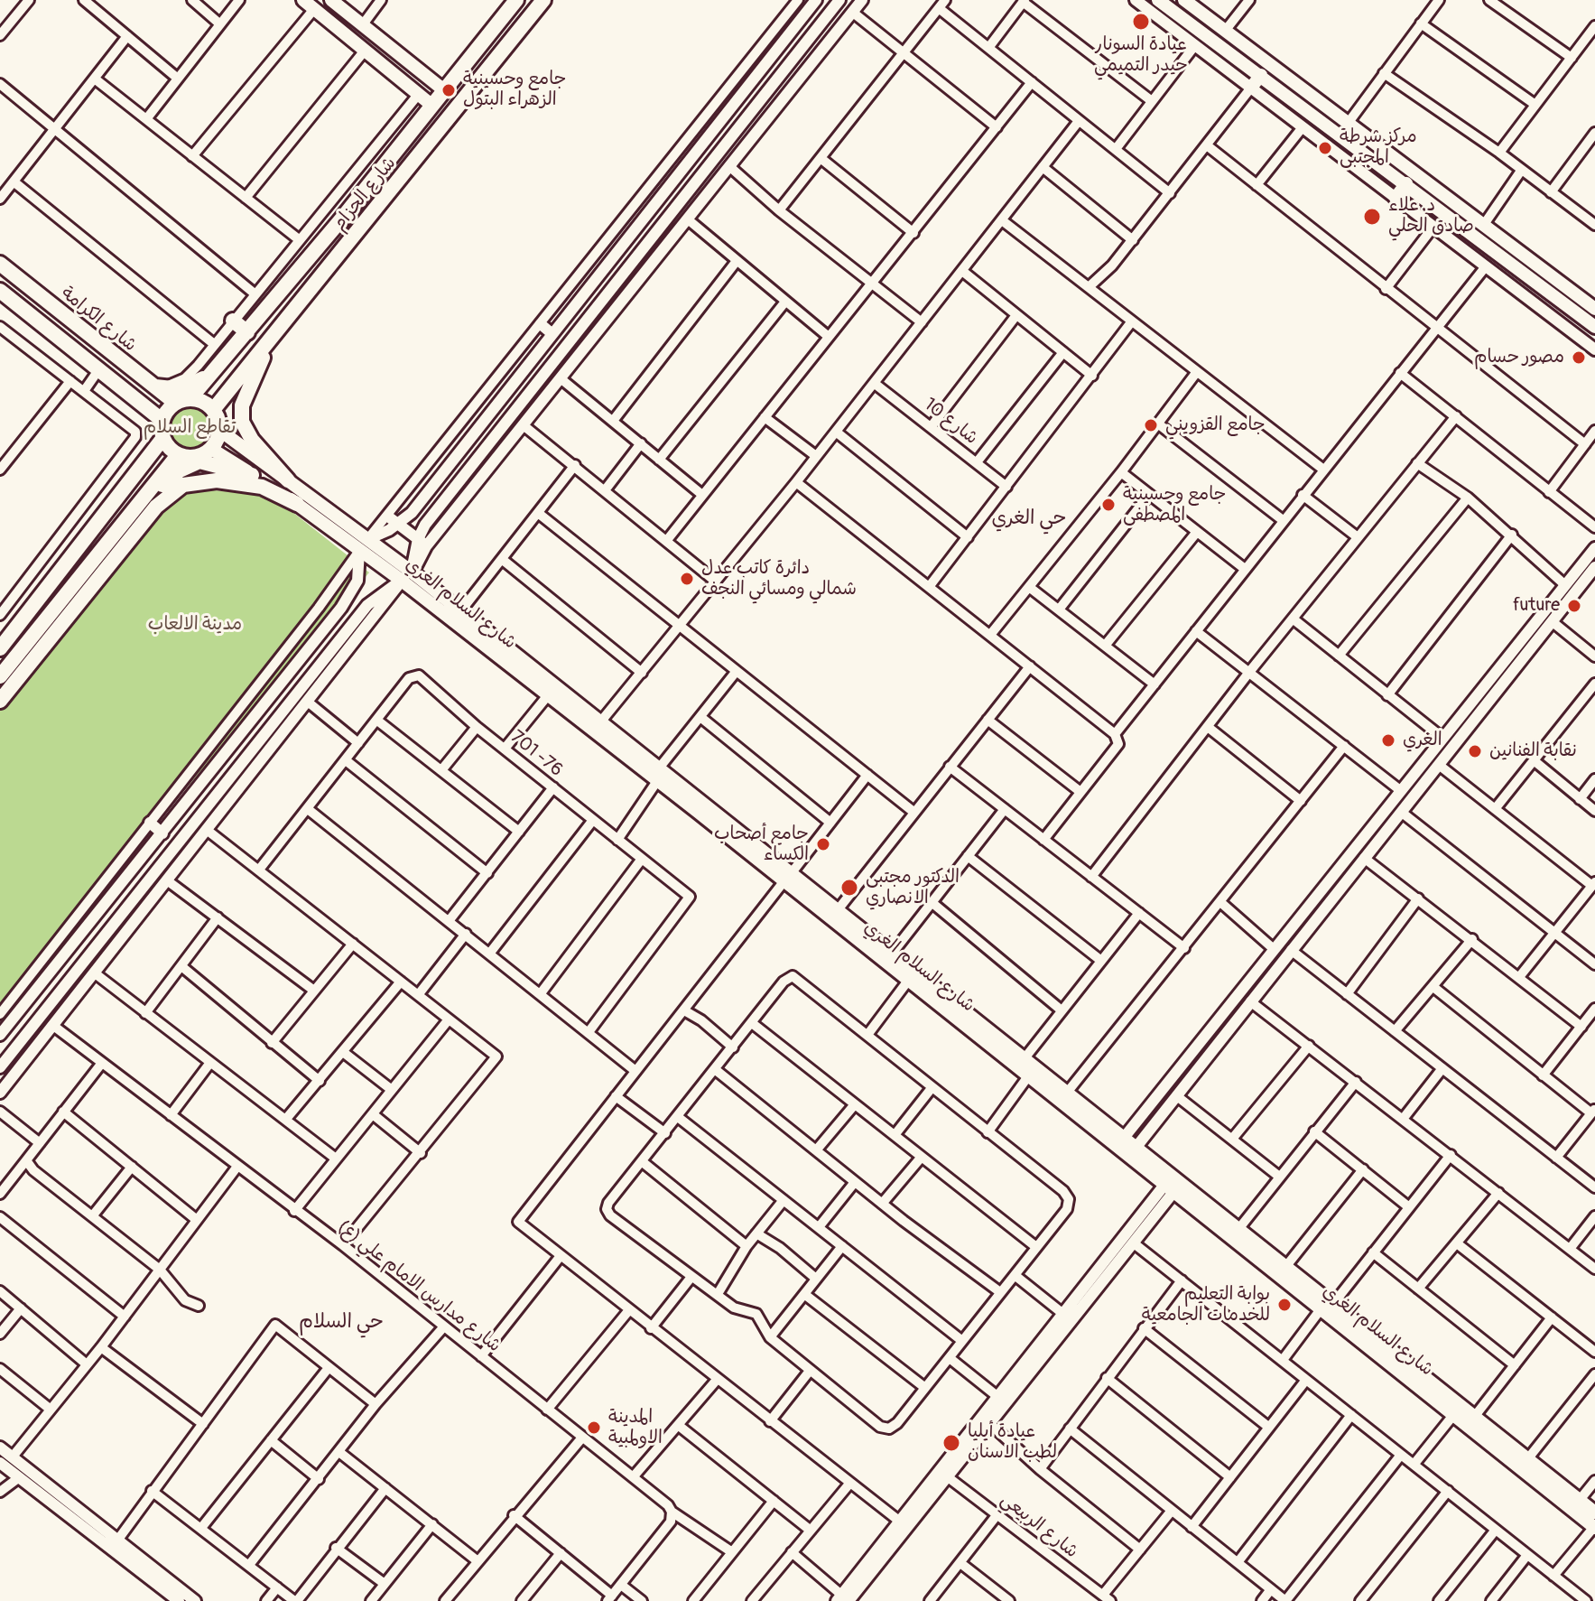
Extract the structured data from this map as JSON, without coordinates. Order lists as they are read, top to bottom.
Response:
{
  "streets": {
    "main road": ["شارع الحزام", "شارع الكرامة", "شارع السلام الغري"],
    "street": [
      "شارع 10",
      "701 -76",
      "شارع مدارس الامام علي (ع)",
      "شارع الربيعي"
    ]
  },
  "crossings": [
    ["شارع الحزام", "شارع الكرامة"],
    ["شارع الحزام", "شارع السلام الغري"],
    ["شارع الكرامة", "شارع السلام الغري"]
  ],
  "districts": ["حي الغري", "حي السلام"],
  "parks": ["تقاطع السلام", "مدينة الالعاب"],
  "places": [
    "عيادة السونار حيدر التميمي",
    "جامع وحسينية الزهراء البتول",
    "مركز شرطة المجتبى",
    "د. علاء صادق الحلي",
    "مصور حسام",
    "جامع القزويني",
    "جامع وحسينية المصطفى",
    "دائرة كاتب عدل شمالي ومسائي النجف",
    "future",
    "الغري",
    "نقابة الفنانين",
    "جامع أصحاب الكساء",
    "الدكتور مجتبى الانصاري",
    "بوابة التعليم للخدمات الجامعية",
    "المدينة الاولمبية",
    "عيادة أيليا لطب الاسنان"
  ]
}
